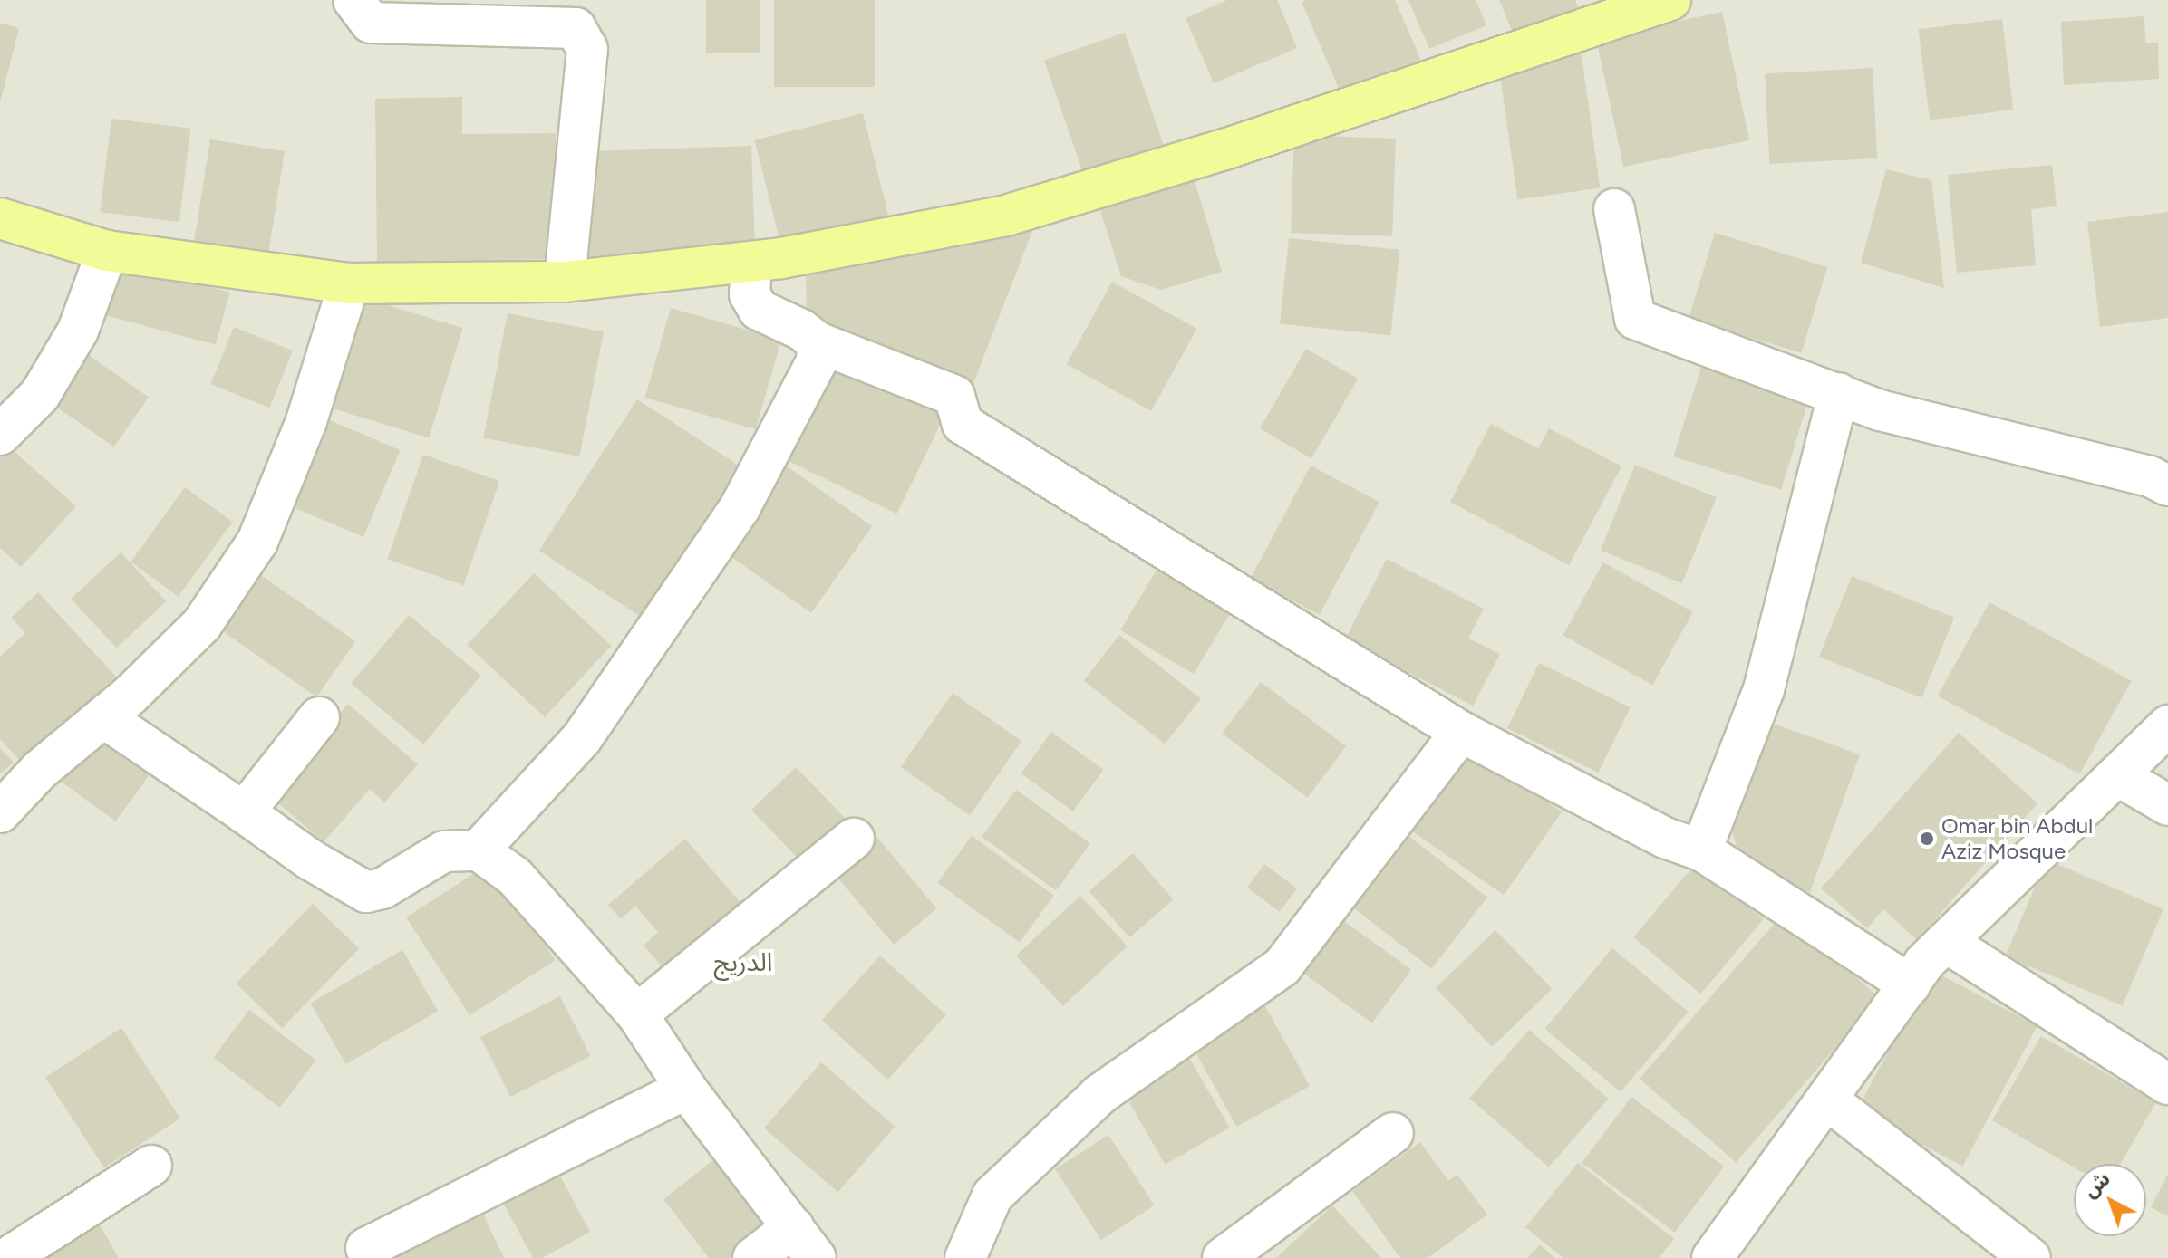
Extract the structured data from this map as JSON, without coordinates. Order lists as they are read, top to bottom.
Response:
{
  "districts": ["الدريج"],
  "places": ["Omar bin Abdul Aziz Mosque"],
  "north": "top left"
}
